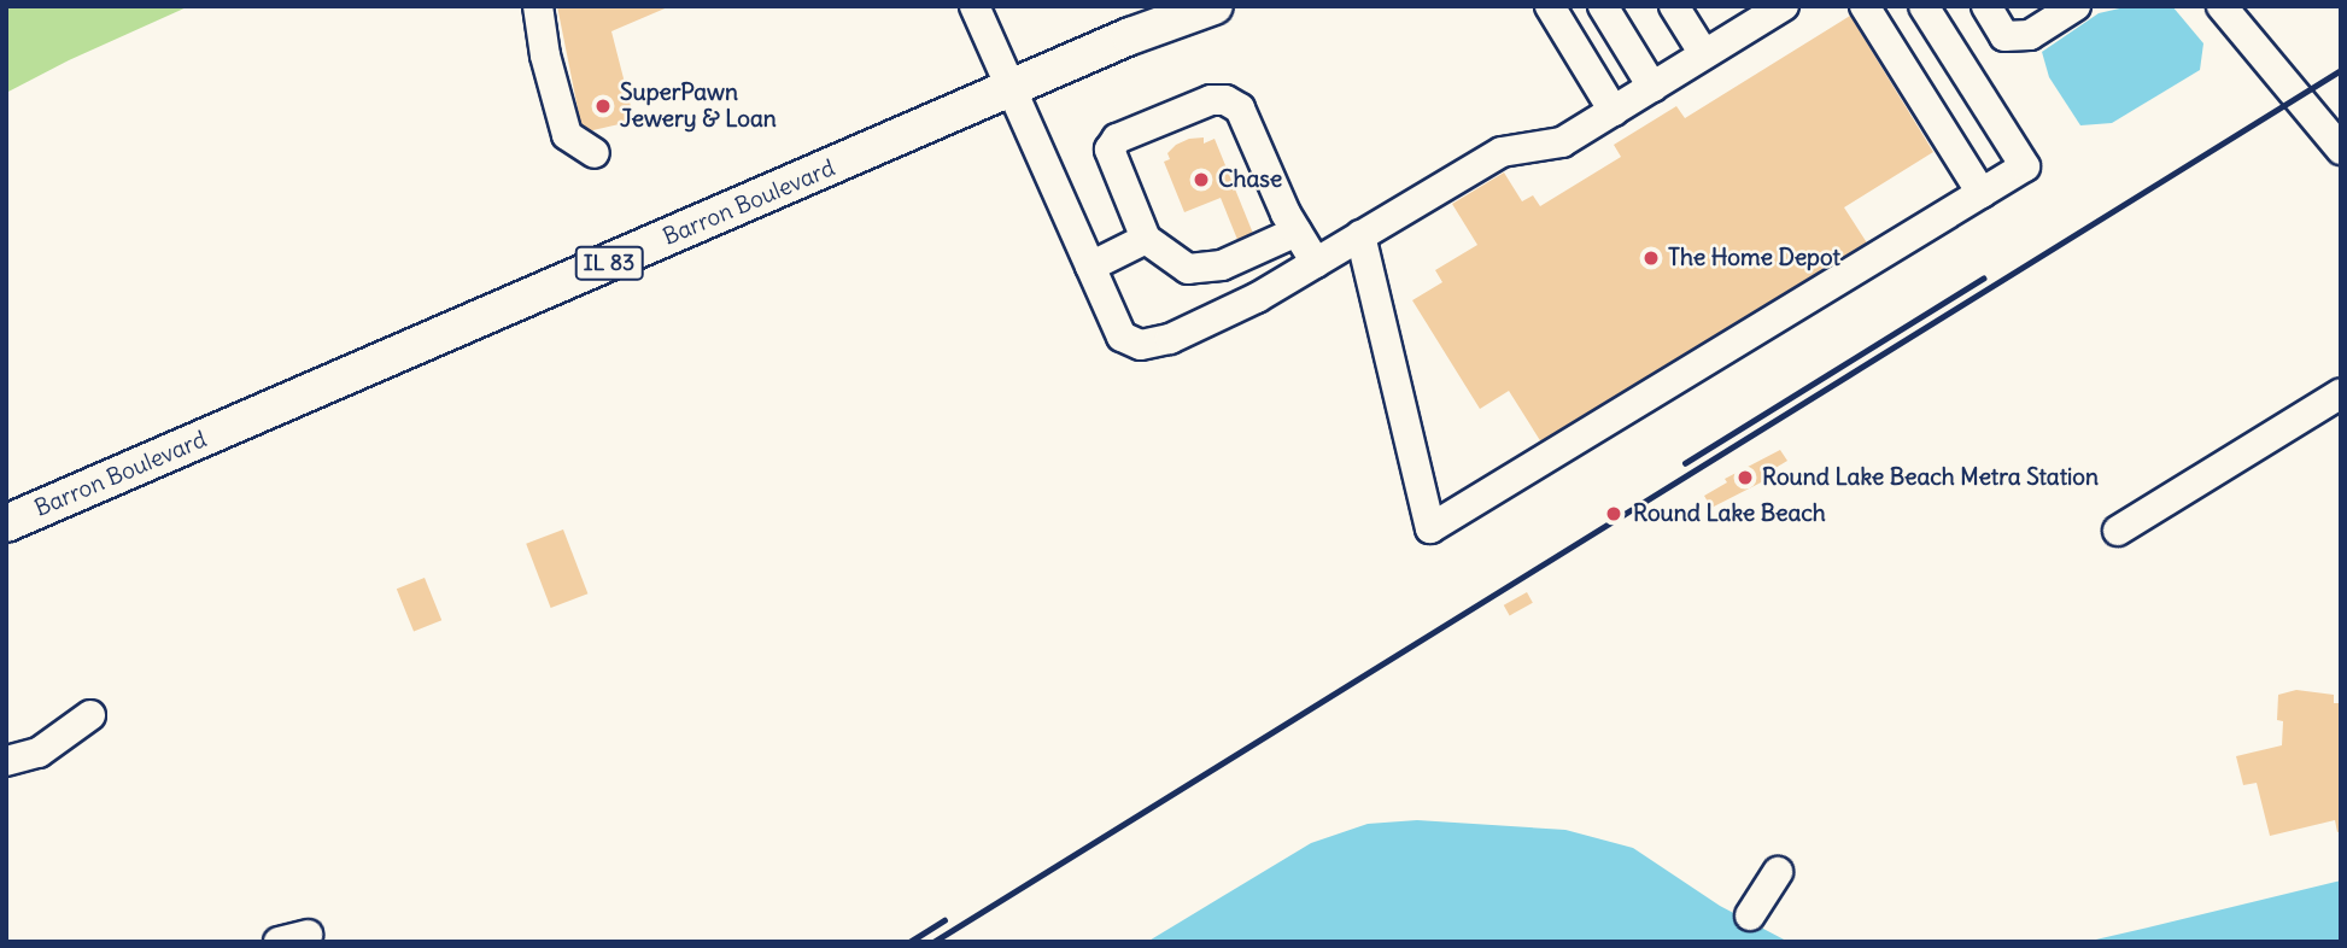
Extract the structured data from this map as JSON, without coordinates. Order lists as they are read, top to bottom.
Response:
{
  "streets": {
    "main road": ["Barron Boulevard", "IL 83"]
  },
  "places": [
    "SuperPawn Jewery & Loan",
    "Chase",
    "The Home Depot",
    "Round Lake Beach Metra Station",
    "Round Lake Beach"
  ]
}
